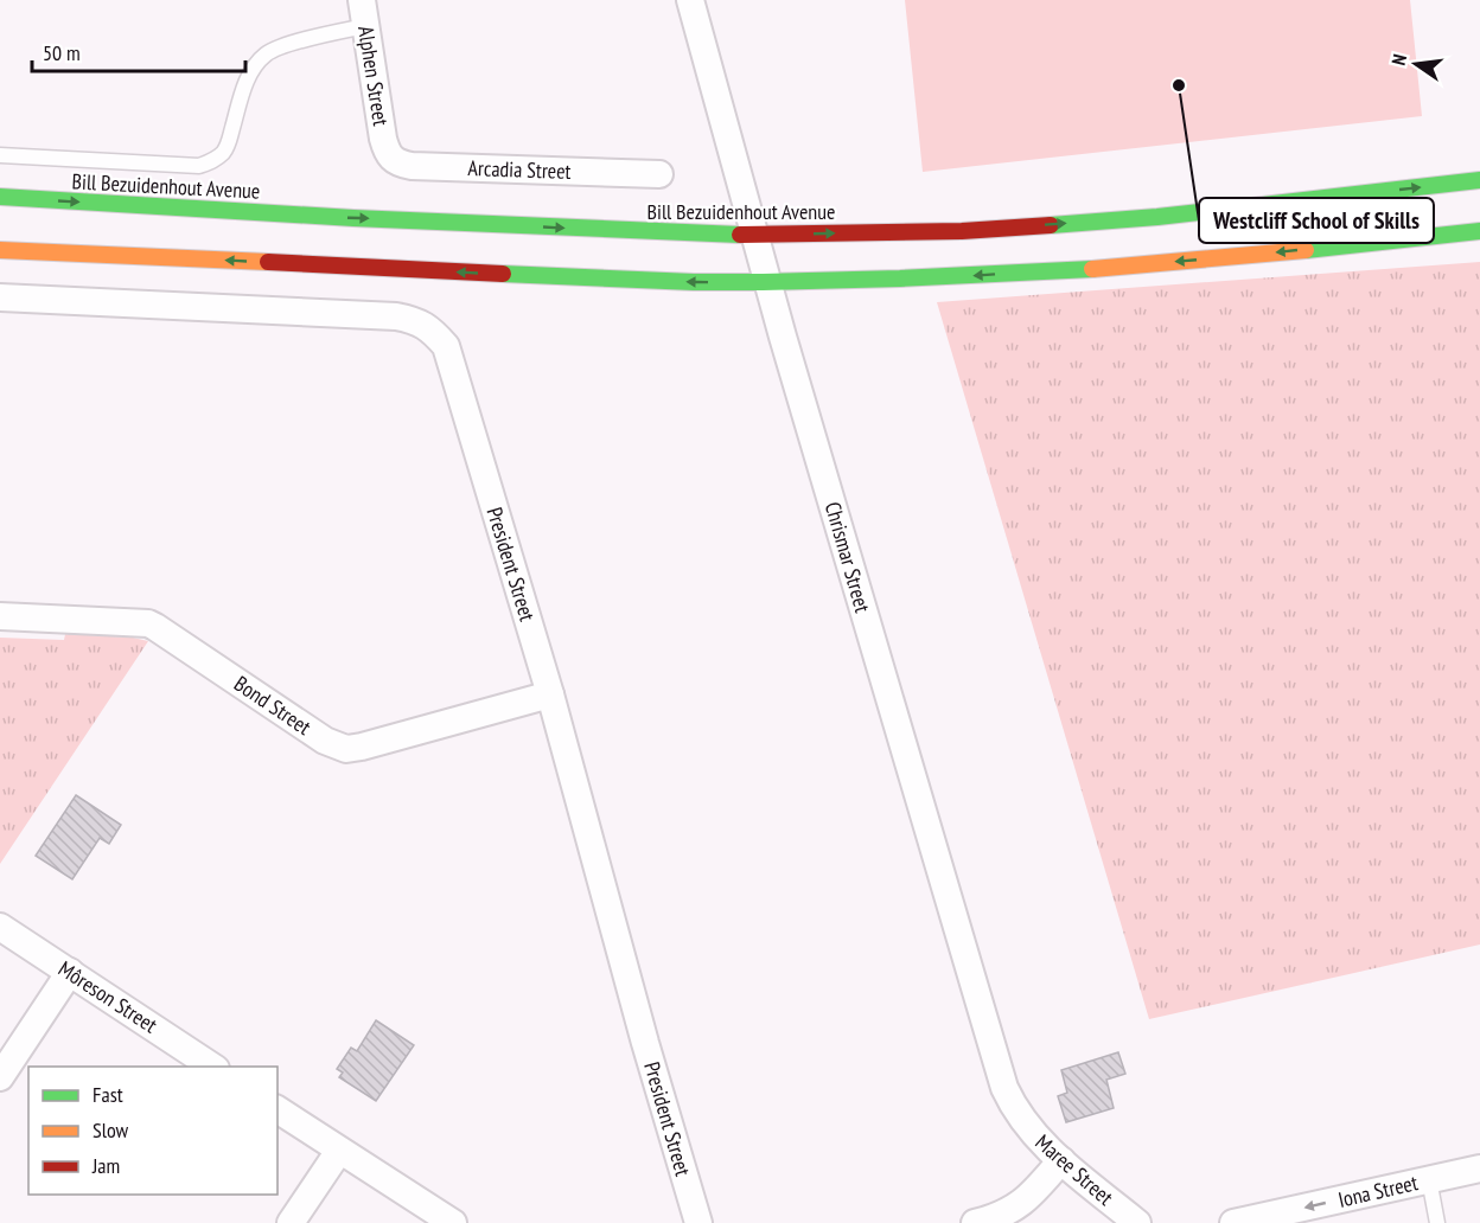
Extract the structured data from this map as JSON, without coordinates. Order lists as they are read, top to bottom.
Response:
{
  "streets": {
    "main road": ["Bill Bezuidenhout Avenue"],
    "street": [
      "Alphen Street",
      "Arcadia Street",
      "Chrismar Street",
      "President Street",
      "Bond Street",
      "Môreson Street",
      "Maree Street",
      "Iona Street"
    ]
  },
  "crossings": [
    ["Alphen Street", "Arcadia Street"],
    ["Bill Bezuidenhout Avenue", "Chrismar Street"],
    ["Chrismar Street", "Maree Street"],
    ["President Street", "Bond Street"]
  ],
  "one_way": ["Iona Street"],
  "places": ["Westcliff School of Skills"],
  "legend": ["Fast", "Slow", "Jam"],
  "scale_bar": "50 m",
  "north": "left"
}
